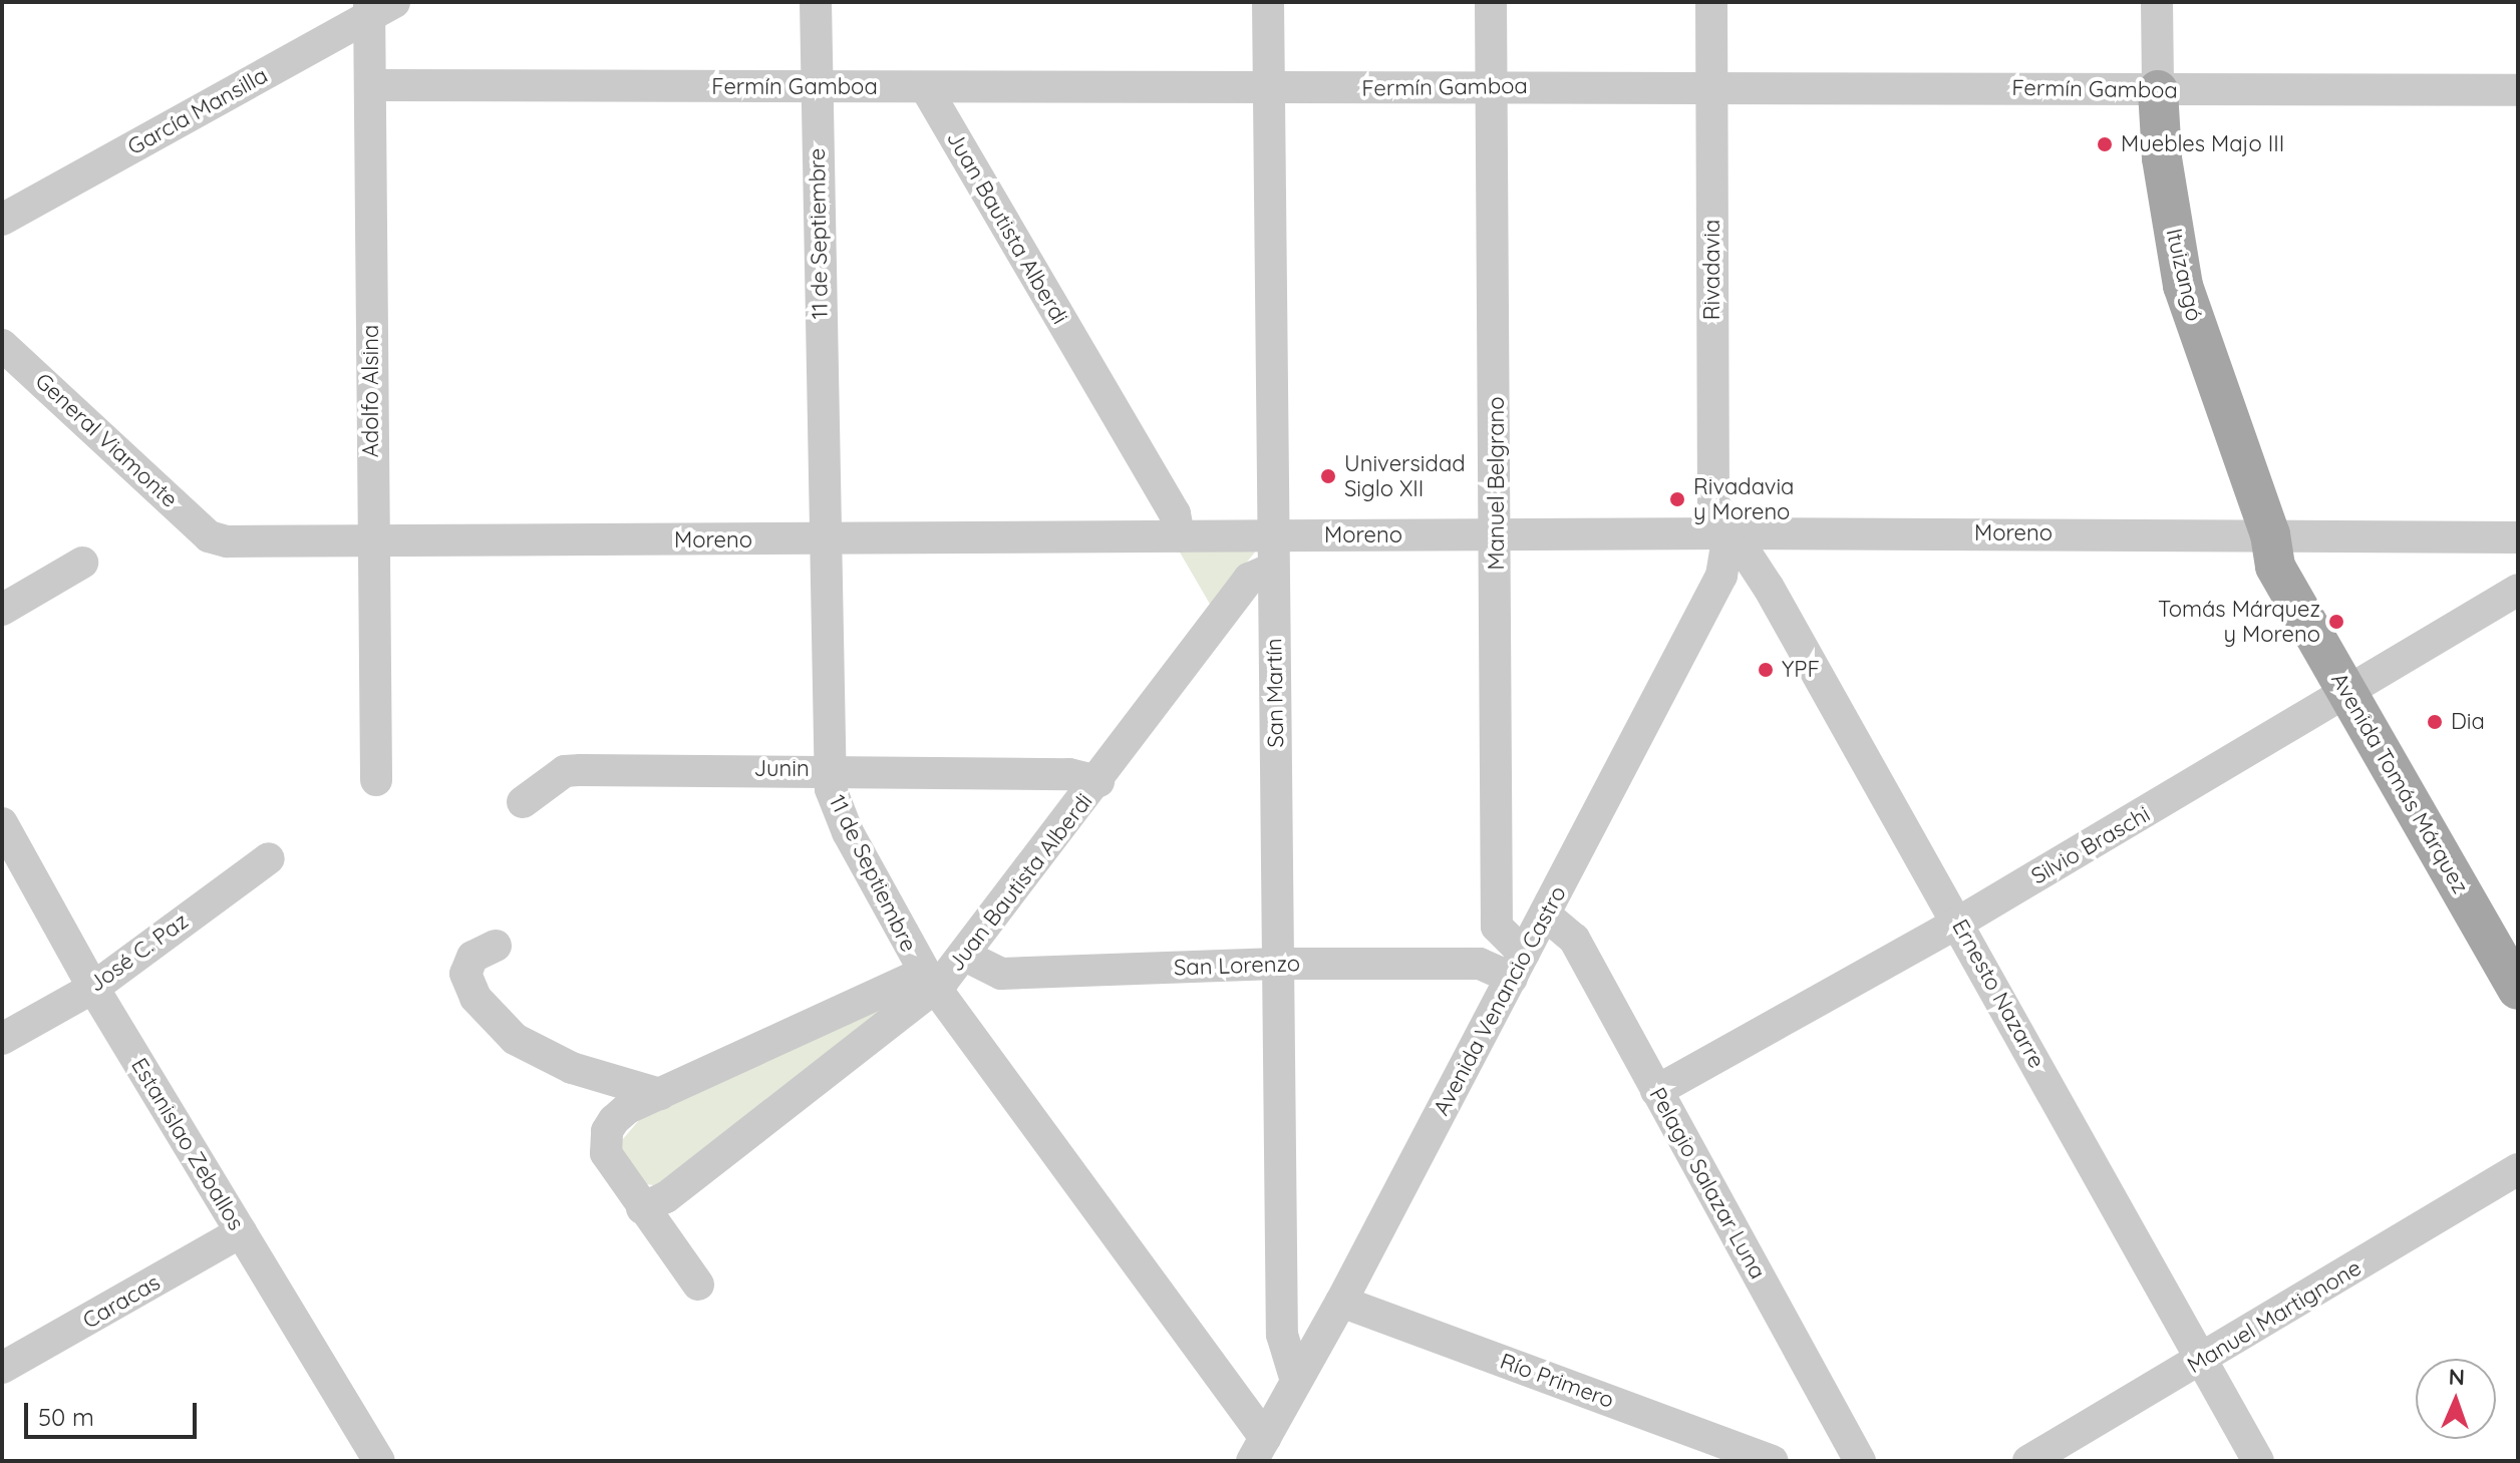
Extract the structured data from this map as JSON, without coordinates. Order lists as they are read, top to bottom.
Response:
{
  "streets": {
    "main road": ["Ituizangó", "Avenida Tomás Márquez"],
    "street": [
      "Fermín Gamboa",
      "García Mansilla",
      "Juan Bautista Alberdi",
      "11 de Septiembre",
      "Rivadavia",
      "Adolfo Alsina",
      "General Viamonte",
      "Manuel Belgrano",
      "Moreno",
      "San Martín",
      "Junin",
      "Silvio Braschi",
      "José C. Paz",
      "San Lorenzo",
      "Ernesto Nazarre",
      "Avenida Venancio Castro",
      "Estanislao Zeballos",
      "Pelagio Salazar Luna",
      "Caracas",
      "Manuel Martignone",
      "Río Primero"
    ]
  },
  "crossings": [
    ["Fermín Gamboa", "Juan Bautista Alberdi"],
    ["Fermín Gamboa", "11 de Septiembre"],
    ["Fermín Gamboa", "Rivadavia"],
    ["Fermín Gamboa", "Ituizangó"],
    ["Fermín Gamboa", "Adolfo Alsina"],
    ["Fermín Gamboa", "Manuel Belgrano"],
    ["Fermín Gamboa", "San Martín"],
    ["García Mansilla", "Adolfo Alsina"],
    ["Juan Bautista Alberdi", "11 de Septiembre"],
    ["Juan Bautista Alberdi", "Moreno"],
    ["Juan Bautista Alberdi", "San Martín"],
    ["Juan Bautista Alberdi", "Junin"],
    ["Juan Bautista Alberdi", "San Lorenzo"],
    ["11 de Septiembre", "Moreno"],
    ["11 de Septiembre", "Junin"],
    ["11 de Septiembre", "Avenida Venancio Castro"],
    ["Rivadavia", "Moreno"],
    ["Rivadavia", "Ernesto Nazarre"],
    ["Rivadavia", "Avenida Venancio Castro"],
    ["Ituizangó", "Moreno"],
    ["Ituizangó", "Avenida Tomás Márquez"],
    ["Adolfo Alsina", "Moreno"],
    ["General Viamonte", "Moreno"],
    ["Manuel Belgrano", "Moreno"],
    ["Manuel Belgrano", "San Lorenzo"],
    ["Manuel Belgrano", "Avenida Venancio Castro"],
    ["Moreno", "San Martín"],
    ["Moreno", "Avenida Tomás Márquez"],
    ["Moreno", "Ernesto Nazarre"],
    ["Moreno", "Avenida Venancio Castro"],
    ["San Martín", "San Lorenzo"],
    ["San Martín", "Avenida Venancio Castro"],
    ["Avenida Tomás Márquez", "Silvio Braschi"],
    ["Silvio Braschi", "Ernesto Nazarre"],
    ["Silvio Braschi", "Pelagio Salazar Luna"],
    ["José C. Paz", "Estanislao Zeballos"],
    ["San Lorenzo", "Avenida Venancio Castro"],
    ["Ernesto Nazarre", "Avenida Venancio Castro"],
    ["Ernesto Nazarre", "Manuel Martignone"],
    ["Avenida Venancio Castro", "Pelagio Salazar Luna"],
    ["Avenida Venancio Castro", "Río Primero"],
    ["Estanislao Zeballos", "Caracas"]
  ],
  "places": [
    "Muebles Majo III",
    "Universidad Siglo XII",
    "Rivadavia y Moreno",
    "Tomás Márquez y Moreno",
    "YPF",
    "Dia"
  ],
  "scale_bar": "50 m",
  "north": "top"
}
